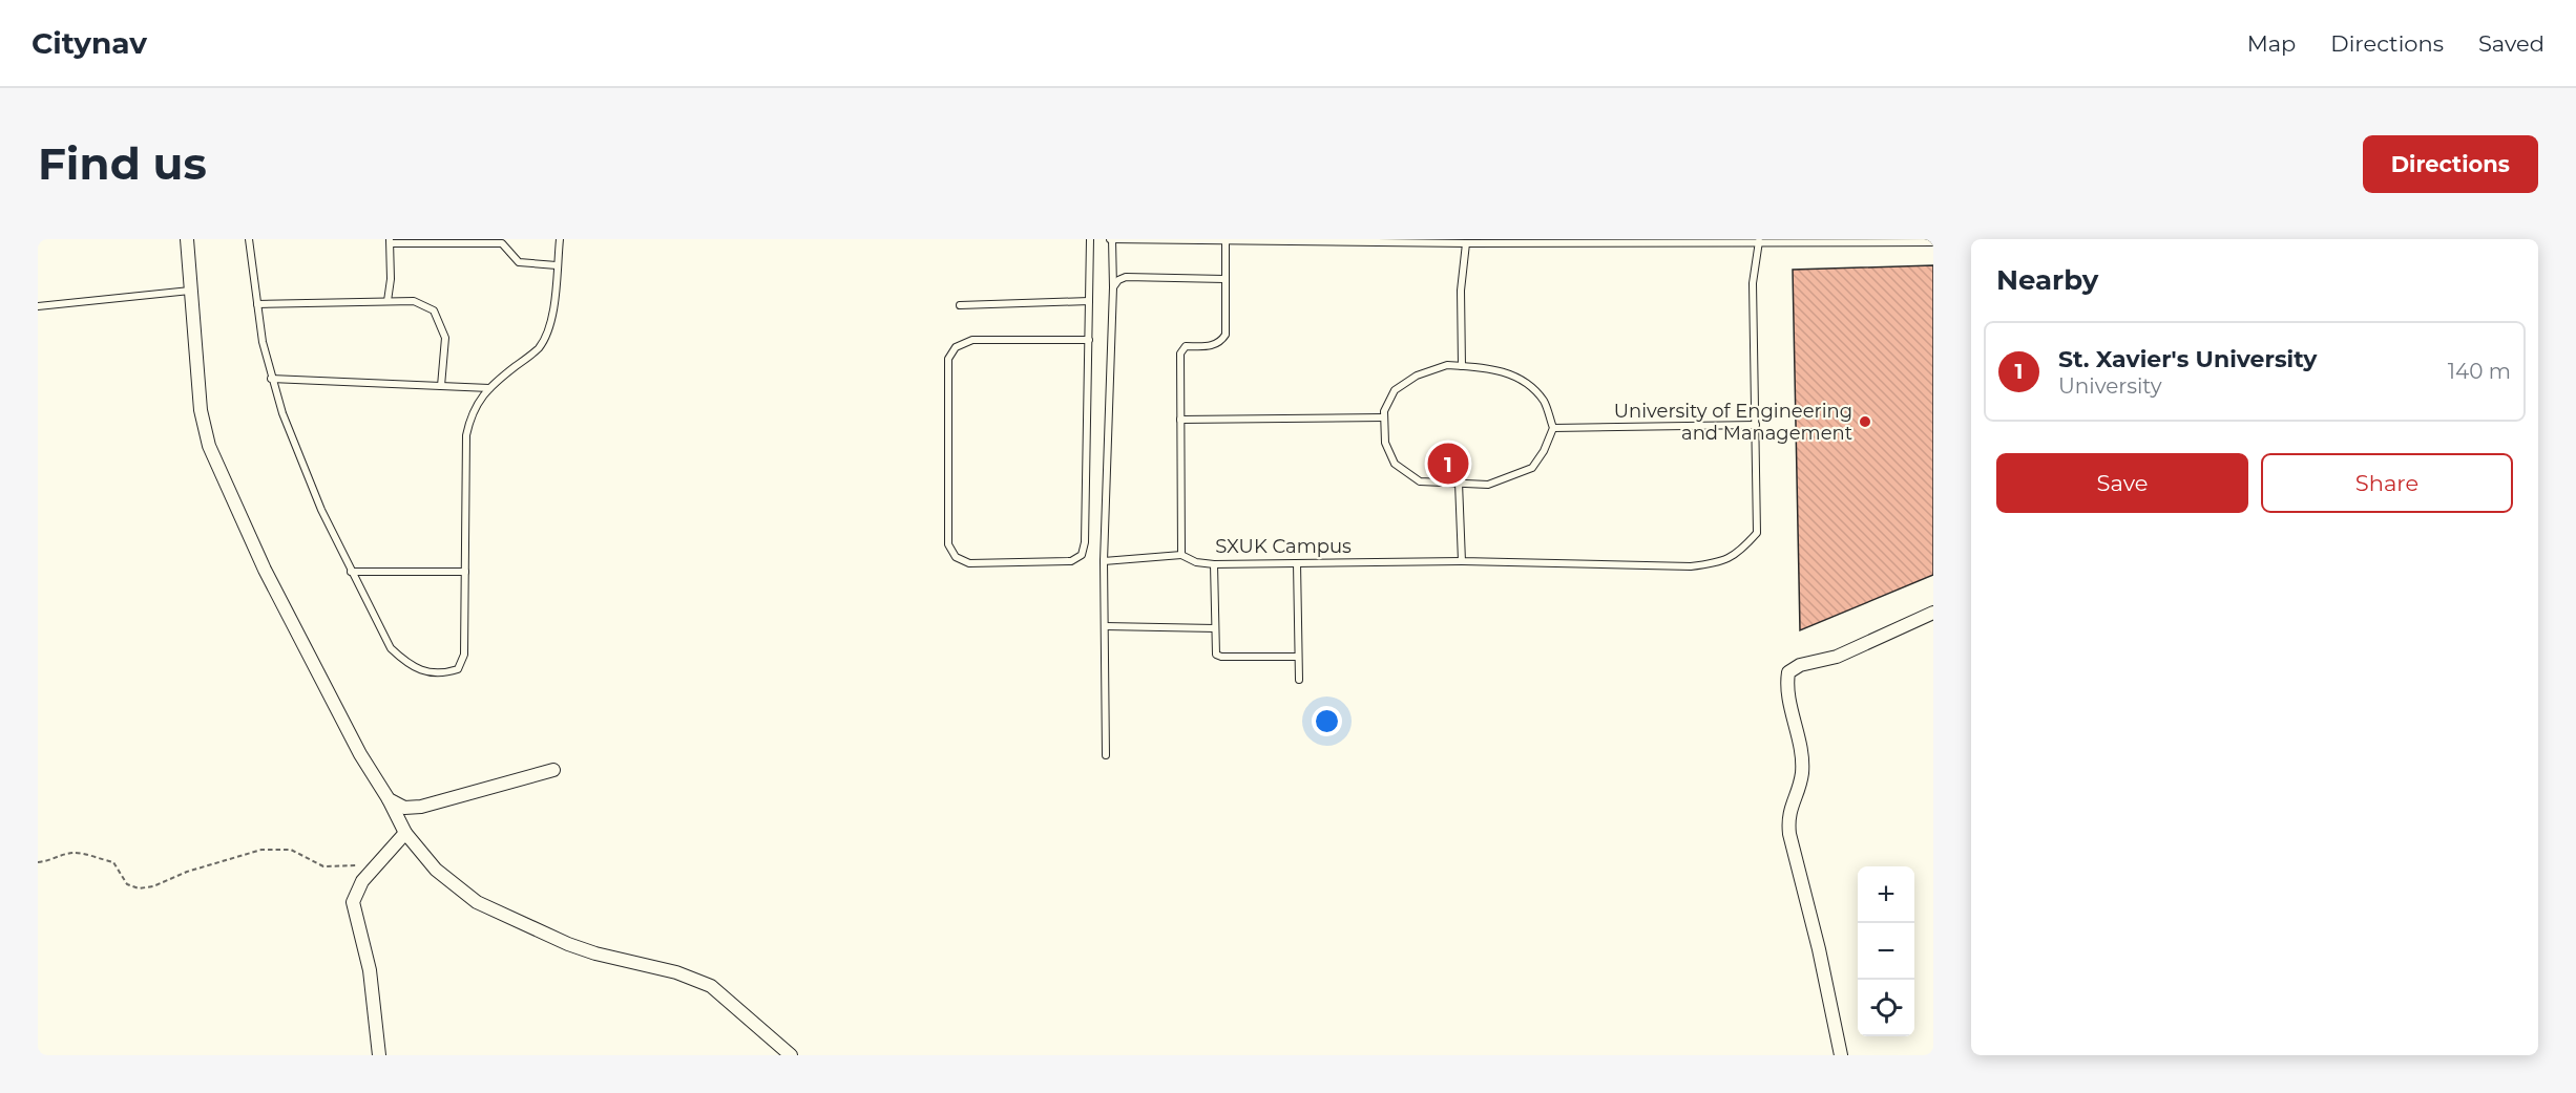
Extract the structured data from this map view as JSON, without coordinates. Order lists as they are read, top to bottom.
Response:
{
  "streets": {
    "lane": ["SXUK Campus"]
  },
  "places": ["University of Engineering and Management"],
  "page": {
    "header": "Citynav",
    "nav": ["Map", "Directions", "Saved"],
    "buttons": [
      "Directions",
      ["Save", "Share"]
    ],
    "title": "Find us",
    "heading": "Nearby",
    "list": [
      {
        "mark": "1",
        "name": "St. Xavier's University",
        "note": "University",
        "value": "140 m"
      }
    ],
    "pins": "1",
    "map_buttons": ["+", "−"]
  }
}
